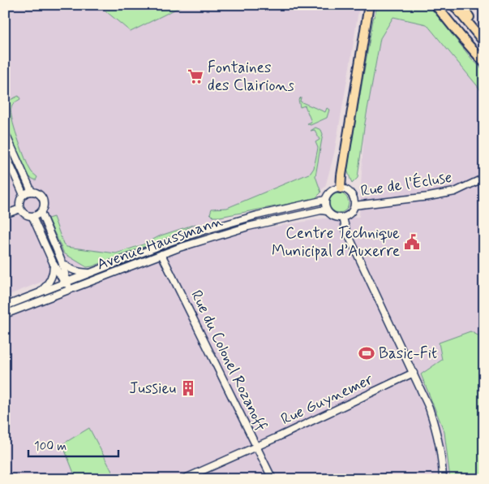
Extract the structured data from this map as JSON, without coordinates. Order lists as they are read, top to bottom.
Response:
{
  "streets": {
    "street": [
      "Rue de l'Écluse",
      "Avenue Haussmann",
      "Rue du Colonel Rozanoff",
      "Rue Guynemer"
    ]
  },
  "crossings": [
    ["Rue de l'Écluse", "Avenue Haussmann"],
    ["Avenue Haussmann", "Rue du Colonel Rozanoff"],
    ["Rue du Colonel Rozanoff", "Rue Guynemer"]
  ],
  "places": {
    "supermarket": ["Fontaines des Clairions"],
    "public building": ["Centre Technique Municipal d’Auxerre"],
    "sports": ["Basic-Fit"],
    "building": ["Jussieu"]
  },
  "scale_bar": "100 m"
}
